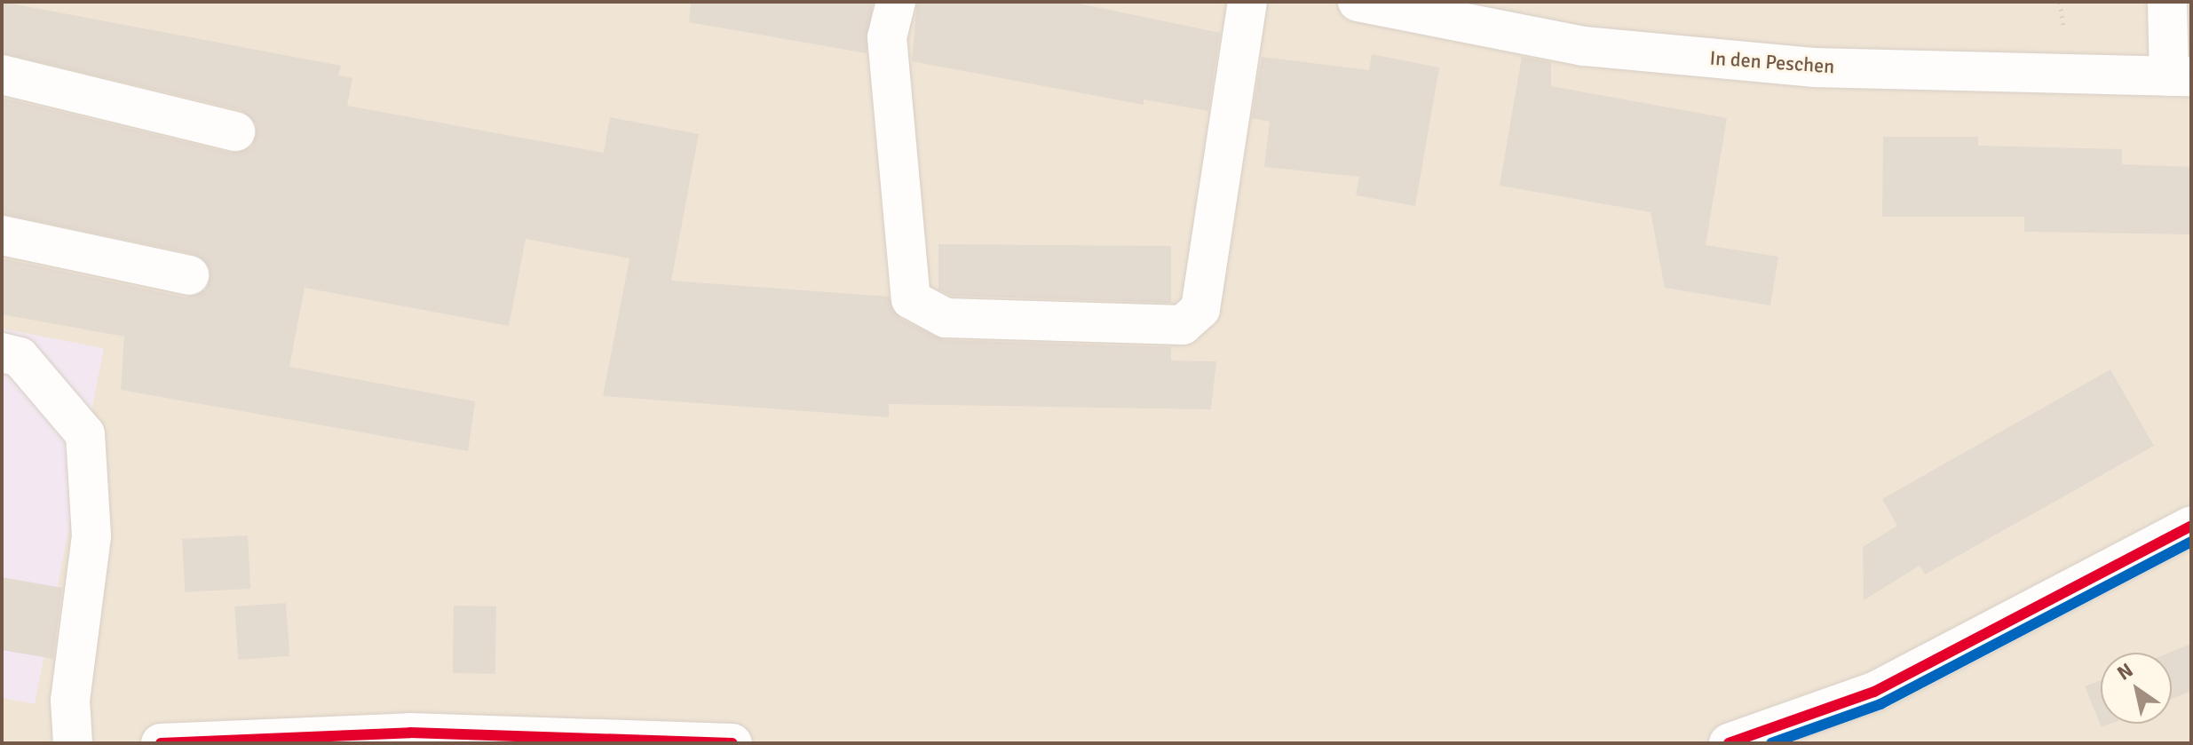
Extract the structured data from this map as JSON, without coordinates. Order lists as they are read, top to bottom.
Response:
{
  "streets": {
    "street": ["In den Peschen"]
  },
  "north": "top left"
}
